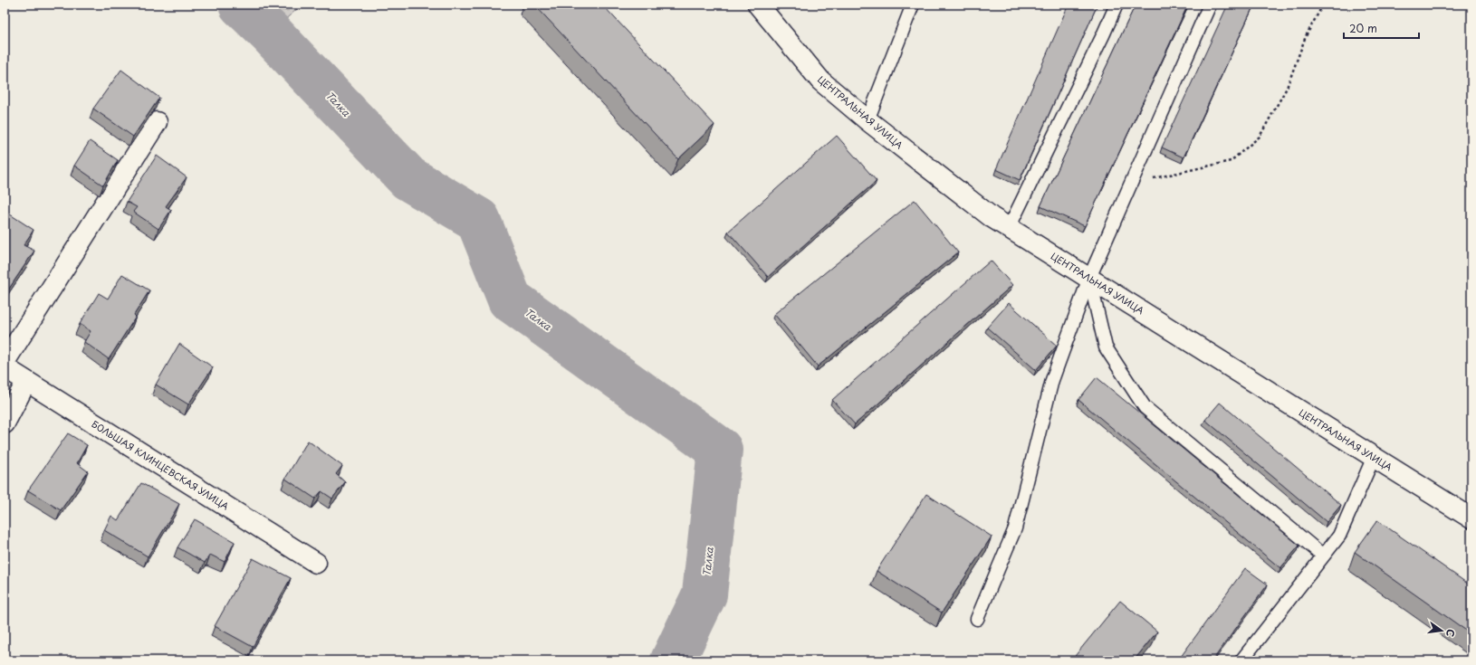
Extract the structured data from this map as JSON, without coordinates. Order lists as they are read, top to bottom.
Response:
{
  "streets": {
    "street": ["ЦЕНТРАЛЬНАЯ УЛИЦА", "БОЛЬШАЯ КЛИНЦЕВСКАЯ УЛИЦА"]
  },
  "water": ["Талка"],
  "scale_bar": "20 m",
  "north": "right"
}
